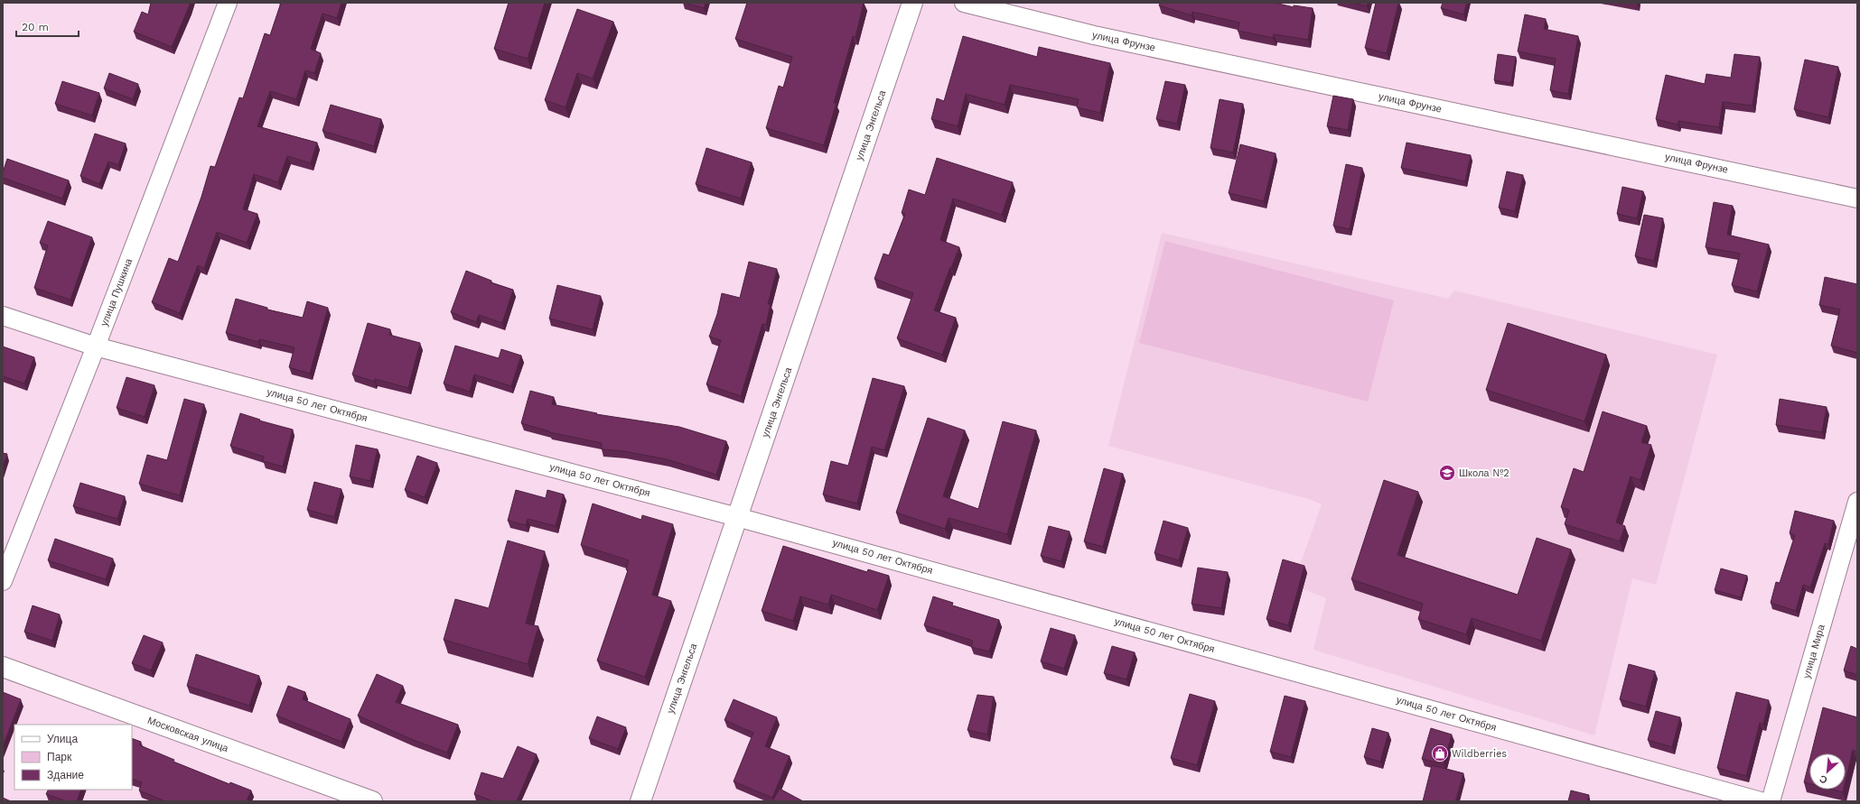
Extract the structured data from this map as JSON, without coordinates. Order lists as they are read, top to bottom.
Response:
{
  "streets": {
    "main road": ["улица Энгельса", "Московская улица"],
    "street": [
      "улица Фрунзе",
      "улица Пушкина",
      "улица 50 лет Октября",
      "улица Мира"
    ]
  },
  "crossings": [
    ["улица Энгельса", "улица 50 лет Октября"],
    ["улица Пушкина", "улица 50 лет Октября"]
  ],
  "places": {
    "school or university": ["Школа №2"],
    "shop": ["Wildberries"]
  },
  "legend": ["Улица", "Парк", "Здание"],
  "scale_bar": "20 m",
  "north": "bottom left"
}
